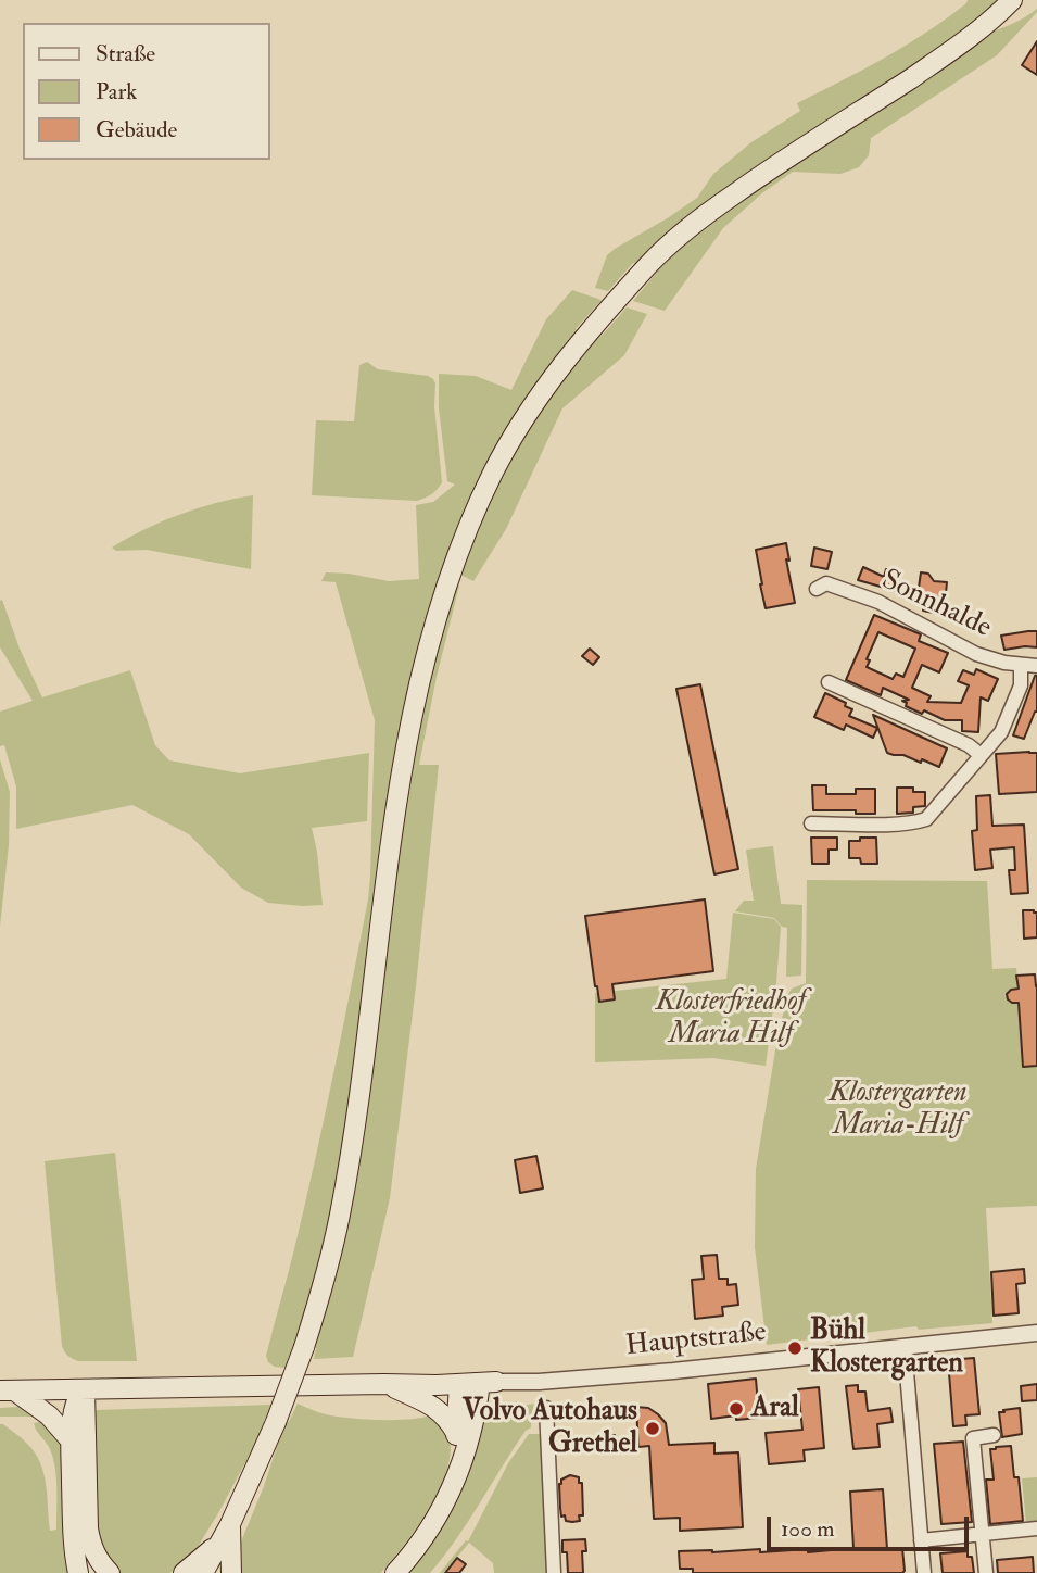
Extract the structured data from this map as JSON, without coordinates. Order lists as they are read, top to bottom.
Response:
{
  "streets": {
    "street": ["Sonnhalde", "Hauptstraße"]
  },
  "parks": ["Klosterfriedhof Maria Hilf", "Klostergarten Maria-Hilf"],
  "places": ["Bühl Klostergarten", "Aral", "Volvo Autohaus Grethel"],
  "legend": ["Straße", "Park", "Gebäude"],
  "scale_bar": "100 m"
}
